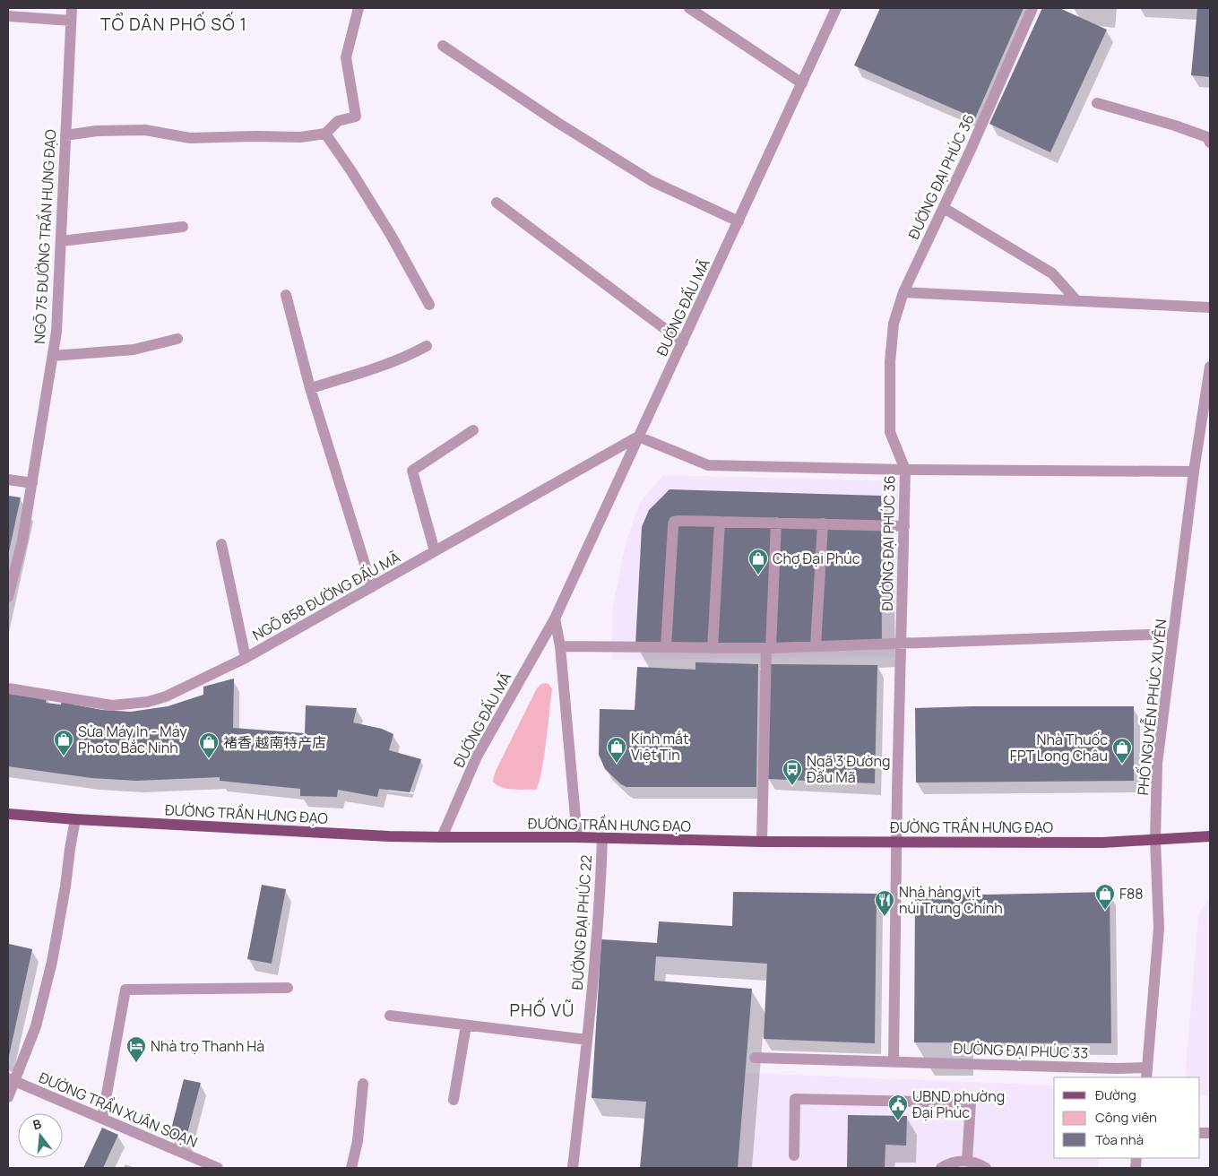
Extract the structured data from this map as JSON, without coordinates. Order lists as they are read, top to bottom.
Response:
{
  "streets": {
    "main road": ["ĐƯỜNG TRẦN HƯNG ĐẠO"],
    "street": [
      "ĐƯỜNG ĐẠI PHÚC 36",
      "NGÕ 75 ĐƯỜNG TRẦN HƯNG ĐẠO",
      "ĐƯỜNG ĐẤU MÃ",
      "NGÕ 858 ĐƯỜNG ĐẤU MÃ",
      "PHỐ NGUYỄN PHÚC XUYÊN",
      "ĐƯỜNG ĐẠI PHÚC 22",
      "ĐƯỜNG ĐẠI PHÚC 33",
      "ĐƯỜNG TRẦN XUÂN SOẠN"
    ]
  },
  "crossings": [
    ["ĐƯỜNG ĐẠI PHÚC 36", "ĐƯỜNG TRẦN HƯNG ĐẠO"],
    ["ĐƯỜNG ĐẤU MÃ", "NGÕ 858 ĐƯỜNG ĐẤU MÃ"],
    ["ĐƯỜNG ĐẤU MÃ", "ĐƯỜNG TRẦN HƯNG ĐẠO"],
    ["PHỐ NGUYỄN PHÚC XUYÊN", "ĐƯỜNG TRẦN HƯNG ĐẠO"],
    ["PHỐ NGUYỄN PHÚC XUYÊN", "ĐƯỜNG ĐẠI PHÚC 33"],
    ["ĐƯỜNG TRẦN HƯNG ĐẠO", "ĐƯỜNG ĐẠI PHÚC 22"]
  ],
  "districts": ["TỔ DÂN PHỐ SỐ 1", "PHỐ VŨ"],
  "places": {
    "shop": [
      "Chợ Đại Phúc",
      "Sửa Máy In - Máy Photo Bắc Ninh",
      "褚香 越南特产店",
      "Kính mắt Việt Tin",
      "Nhà Thuốc FPT Long Châu",
      "F88"
    ],
    "bus stop": ["Ngã 3 Đường Đấu Mã"],
    "restaurant": ["Nhà hàng vịt núi Trung Chính"],
    "hotel": ["Nhà trọ Thanh Hà"],
    "public building": ["UBND phường Đại Phúc"]
  },
  "legend": ["Đường", "Công viên", "Tòa nhà"],
  "north": "top"
}
